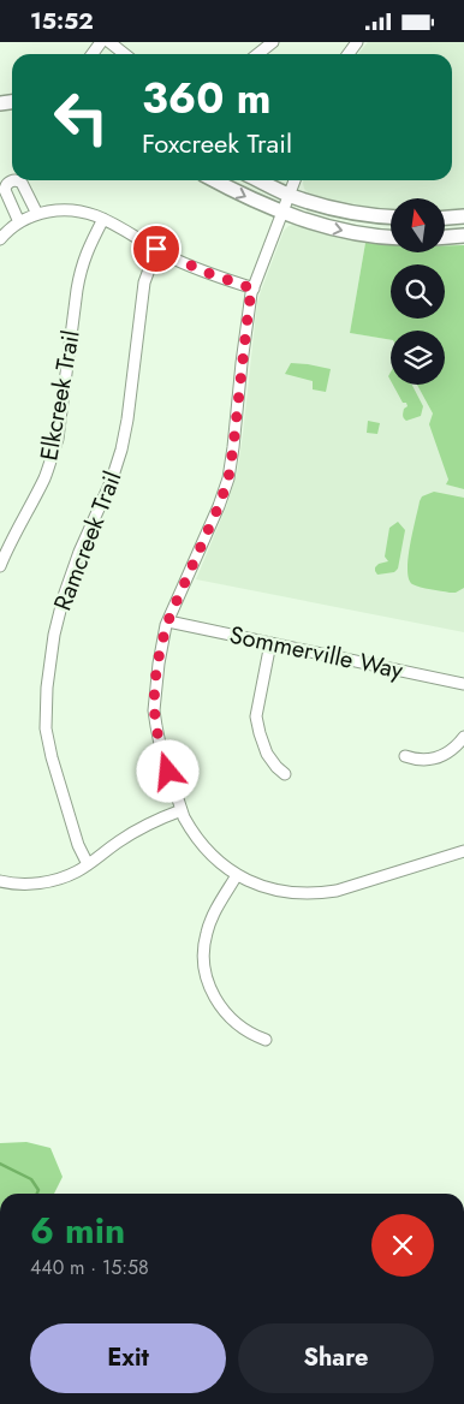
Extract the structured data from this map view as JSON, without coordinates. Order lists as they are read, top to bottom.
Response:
{
  "streets": {
    "street": ["Elkcreek Trail", "Ramcreek Trail", "Sommerville Way"]
  },
  "north": "top",
  "page": {
    "status": "15:52",
    "turn": ["360 m", "Foxcreek Trail"],
    "heading": ["6 min", "440 m · 15:58"],
    "buttons": ["Exit", "Share"]
  }
}
